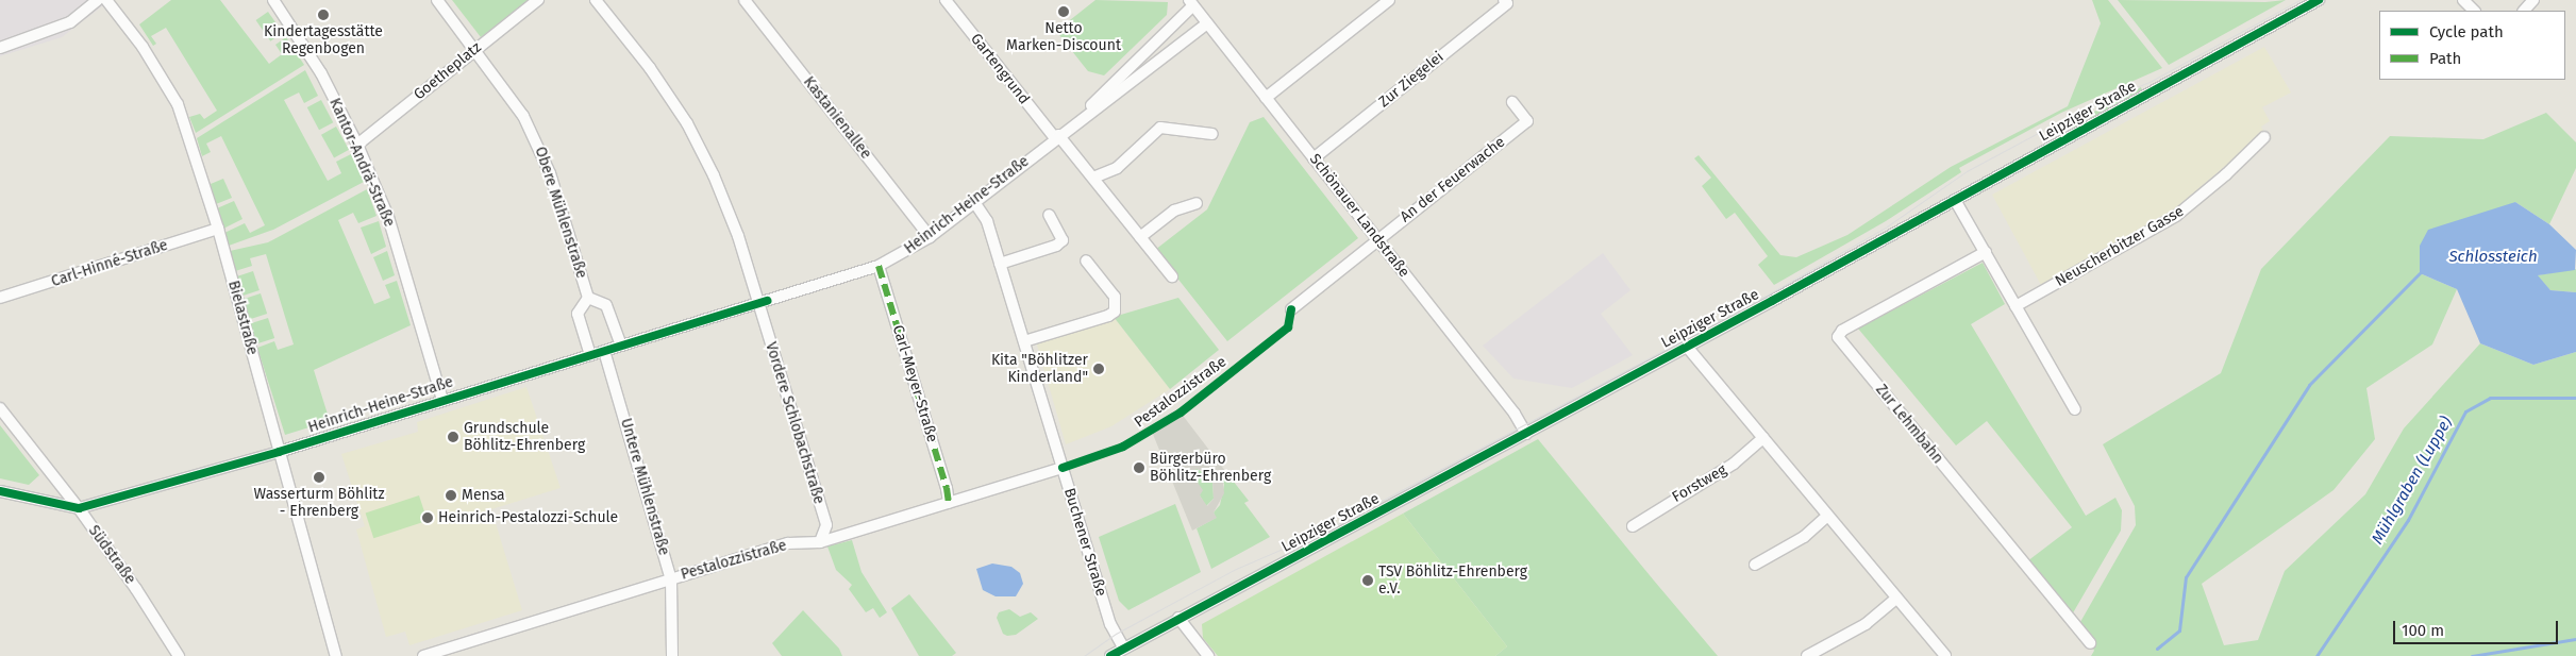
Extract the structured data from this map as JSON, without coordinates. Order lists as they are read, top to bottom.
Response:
{
  "streets": {
    "street": [
      "Gartengrund",
      "Goetheplatz",
      "Zur Ziegelei",
      "Leipziger Straße",
      "Kastanienallee",
      "Kantor-Andrä-Straße",
      "An der Feuerwache",
      "Heinrich-Heine-Straße",
      "Obere Mühlenstraße",
      "Schönauer Landstraße",
      "Neuscherbitzer Gasse",
      "Carl-Hinné-Straße",
      "Bielastraße",
      "Carl-Meyer-Straße",
      "Pestalozzistraße",
      "Vordere Schlobachstraße",
      "Zur Lehmbahn",
      "Forstweg",
      "Untere Mühlenstraße",
      "Buchener Straße",
      "Südstraße"
    ]
  },
  "crossings": [
    ["Gartengrund", "Heinrich-Heine-Straße"],
    ["Goetheplatz", "Kantor-Andrä-Straße"],
    ["Goetheplatz", "Obere Mühlenstraße"],
    ["Zur Ziegelei", "Schönauer Landstraße"],
    ["Leipziger Straße", "Schönauer Landstraße"],
    ["Leipziger Straße", "Buchener Straße"],
    ["Kastanienallee", "Heinrich-Heine-Straße"],
    ["Kantor-Andrä-Straße", "Heinrich-Heine-Straße"],
    ["An der Feuerwache", "Schönauer Landstraße"],
    ["Heinrich-Heine-Straße", "Obere Mühlenstraße"],
    ["Heinrich-Heine-Straße", "Schönauer Landstraße"],
    ["Heinrich-Heine-Straße", "Bielastraße"],
    ["Heinrich-Heine-Straße", "Carl-Meyer-Straße"],
    ["Heinrich-Heine-Straße", "Vordere Schlobachstraße"],
    ["Heinrich-Heine-Straße", "Untere Mühlenstraße"],
    ["Heinrich-Heine-Straße", "Buchener Straße"],
    ["Heinrich-Heine-Straße", "Südstraße"],
    ["Carl-Hinné-Straße", "Bielastraße"],
    ["Carl-Meyer-Straße", "Pestalozzistraße"],
    ["Pestalozzistraße", "Vordere Schlobachstraße"],
    ["Pestalozzistraße", "Untere Mühlenstraße"],
    ["Pestalozzistraße", "Buchener Straße"]
  ],
  "water": ["Schlossteich", "Mühlgraben (Luppe)"],
  "places": [
    "Netto Marken-Discount",
    "Kindertagesstätte Regenbogen",
    "Kita \"Böhlitzer Kinderland\"",
    "Grundschule Böhlitz-Ehrenberg",
    "Bürgerbüro Böhlitz-Ehrenberg",
    "Wasserturm Böhlitz - Ehrenberg",
    "Mensa",
    "Heinrich-Pestalozzi-Schule",
    "TSV Böhlitz-Ehrenberg e.V."
  ],
  "legend": ["Cycle path", "Path"],
  "scale_bar": "100 m"
}
